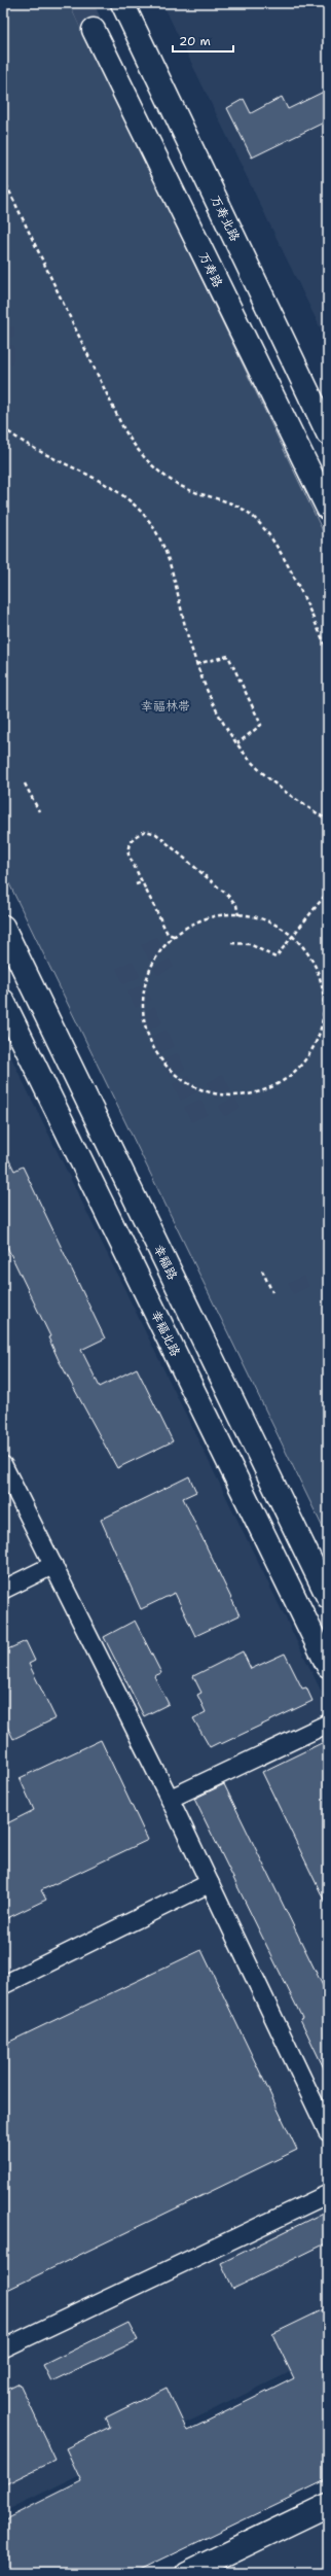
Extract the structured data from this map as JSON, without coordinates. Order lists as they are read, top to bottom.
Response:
{
  "streets": {
    "main road": [
      "万寿北路",
      "万寿路",
      "幸福路",
      "幸福北路"
    ]
  },
  "parks": ["幸福林带"],
  "scale_bar": "20 m"
}
